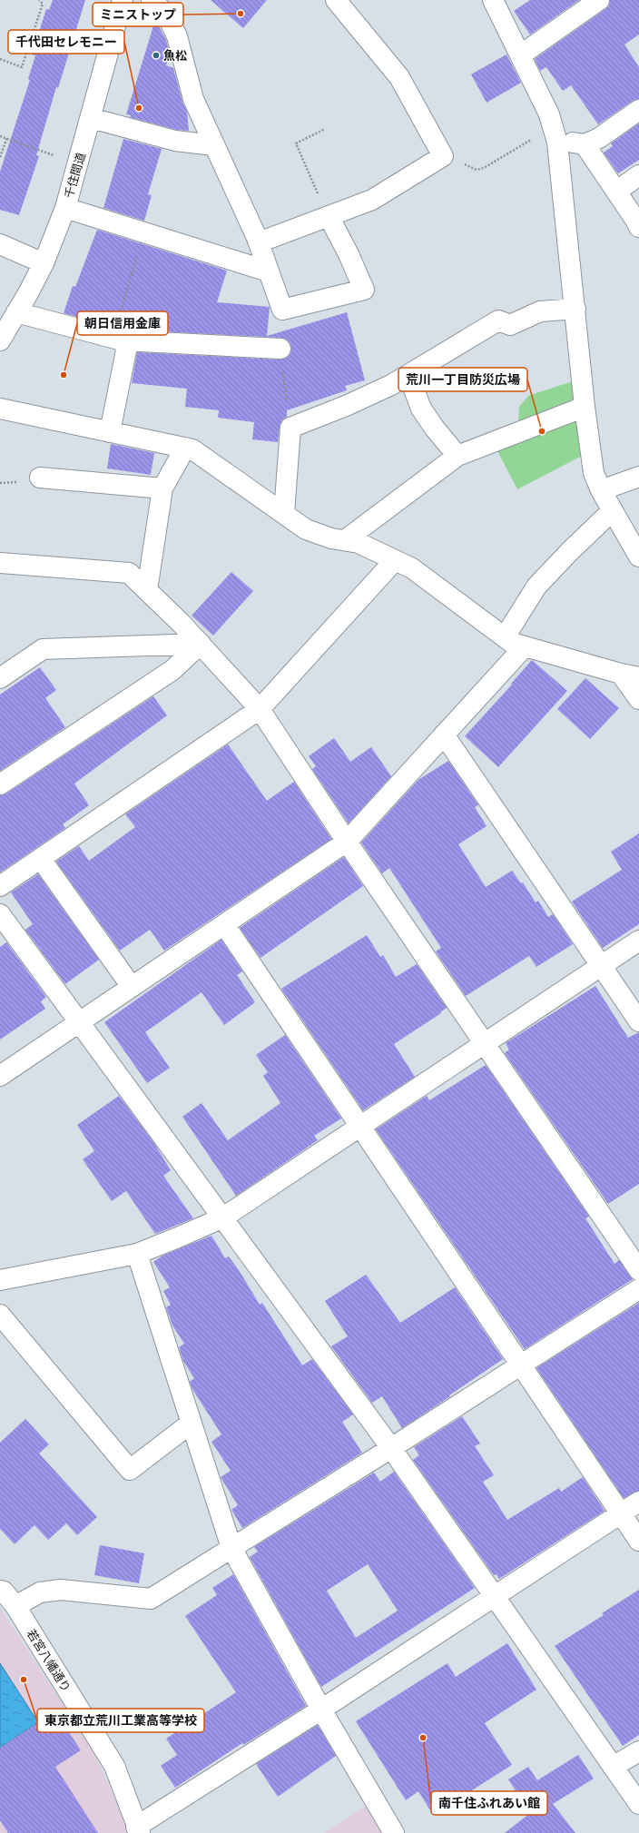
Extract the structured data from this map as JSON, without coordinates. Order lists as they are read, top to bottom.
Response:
{
  "streets": {
    "street": ["千住間道", "若宮八幡通り"]
  },
  "places": [
    "ミニストップ",
    "魚松",
    "千代田セレモニー",
    "朝日信用金庫",
    "荒川一丁目防災広場",
    "東京都立荒川工業高等学校",
    "南千住ふれあい館"
  ]
}
